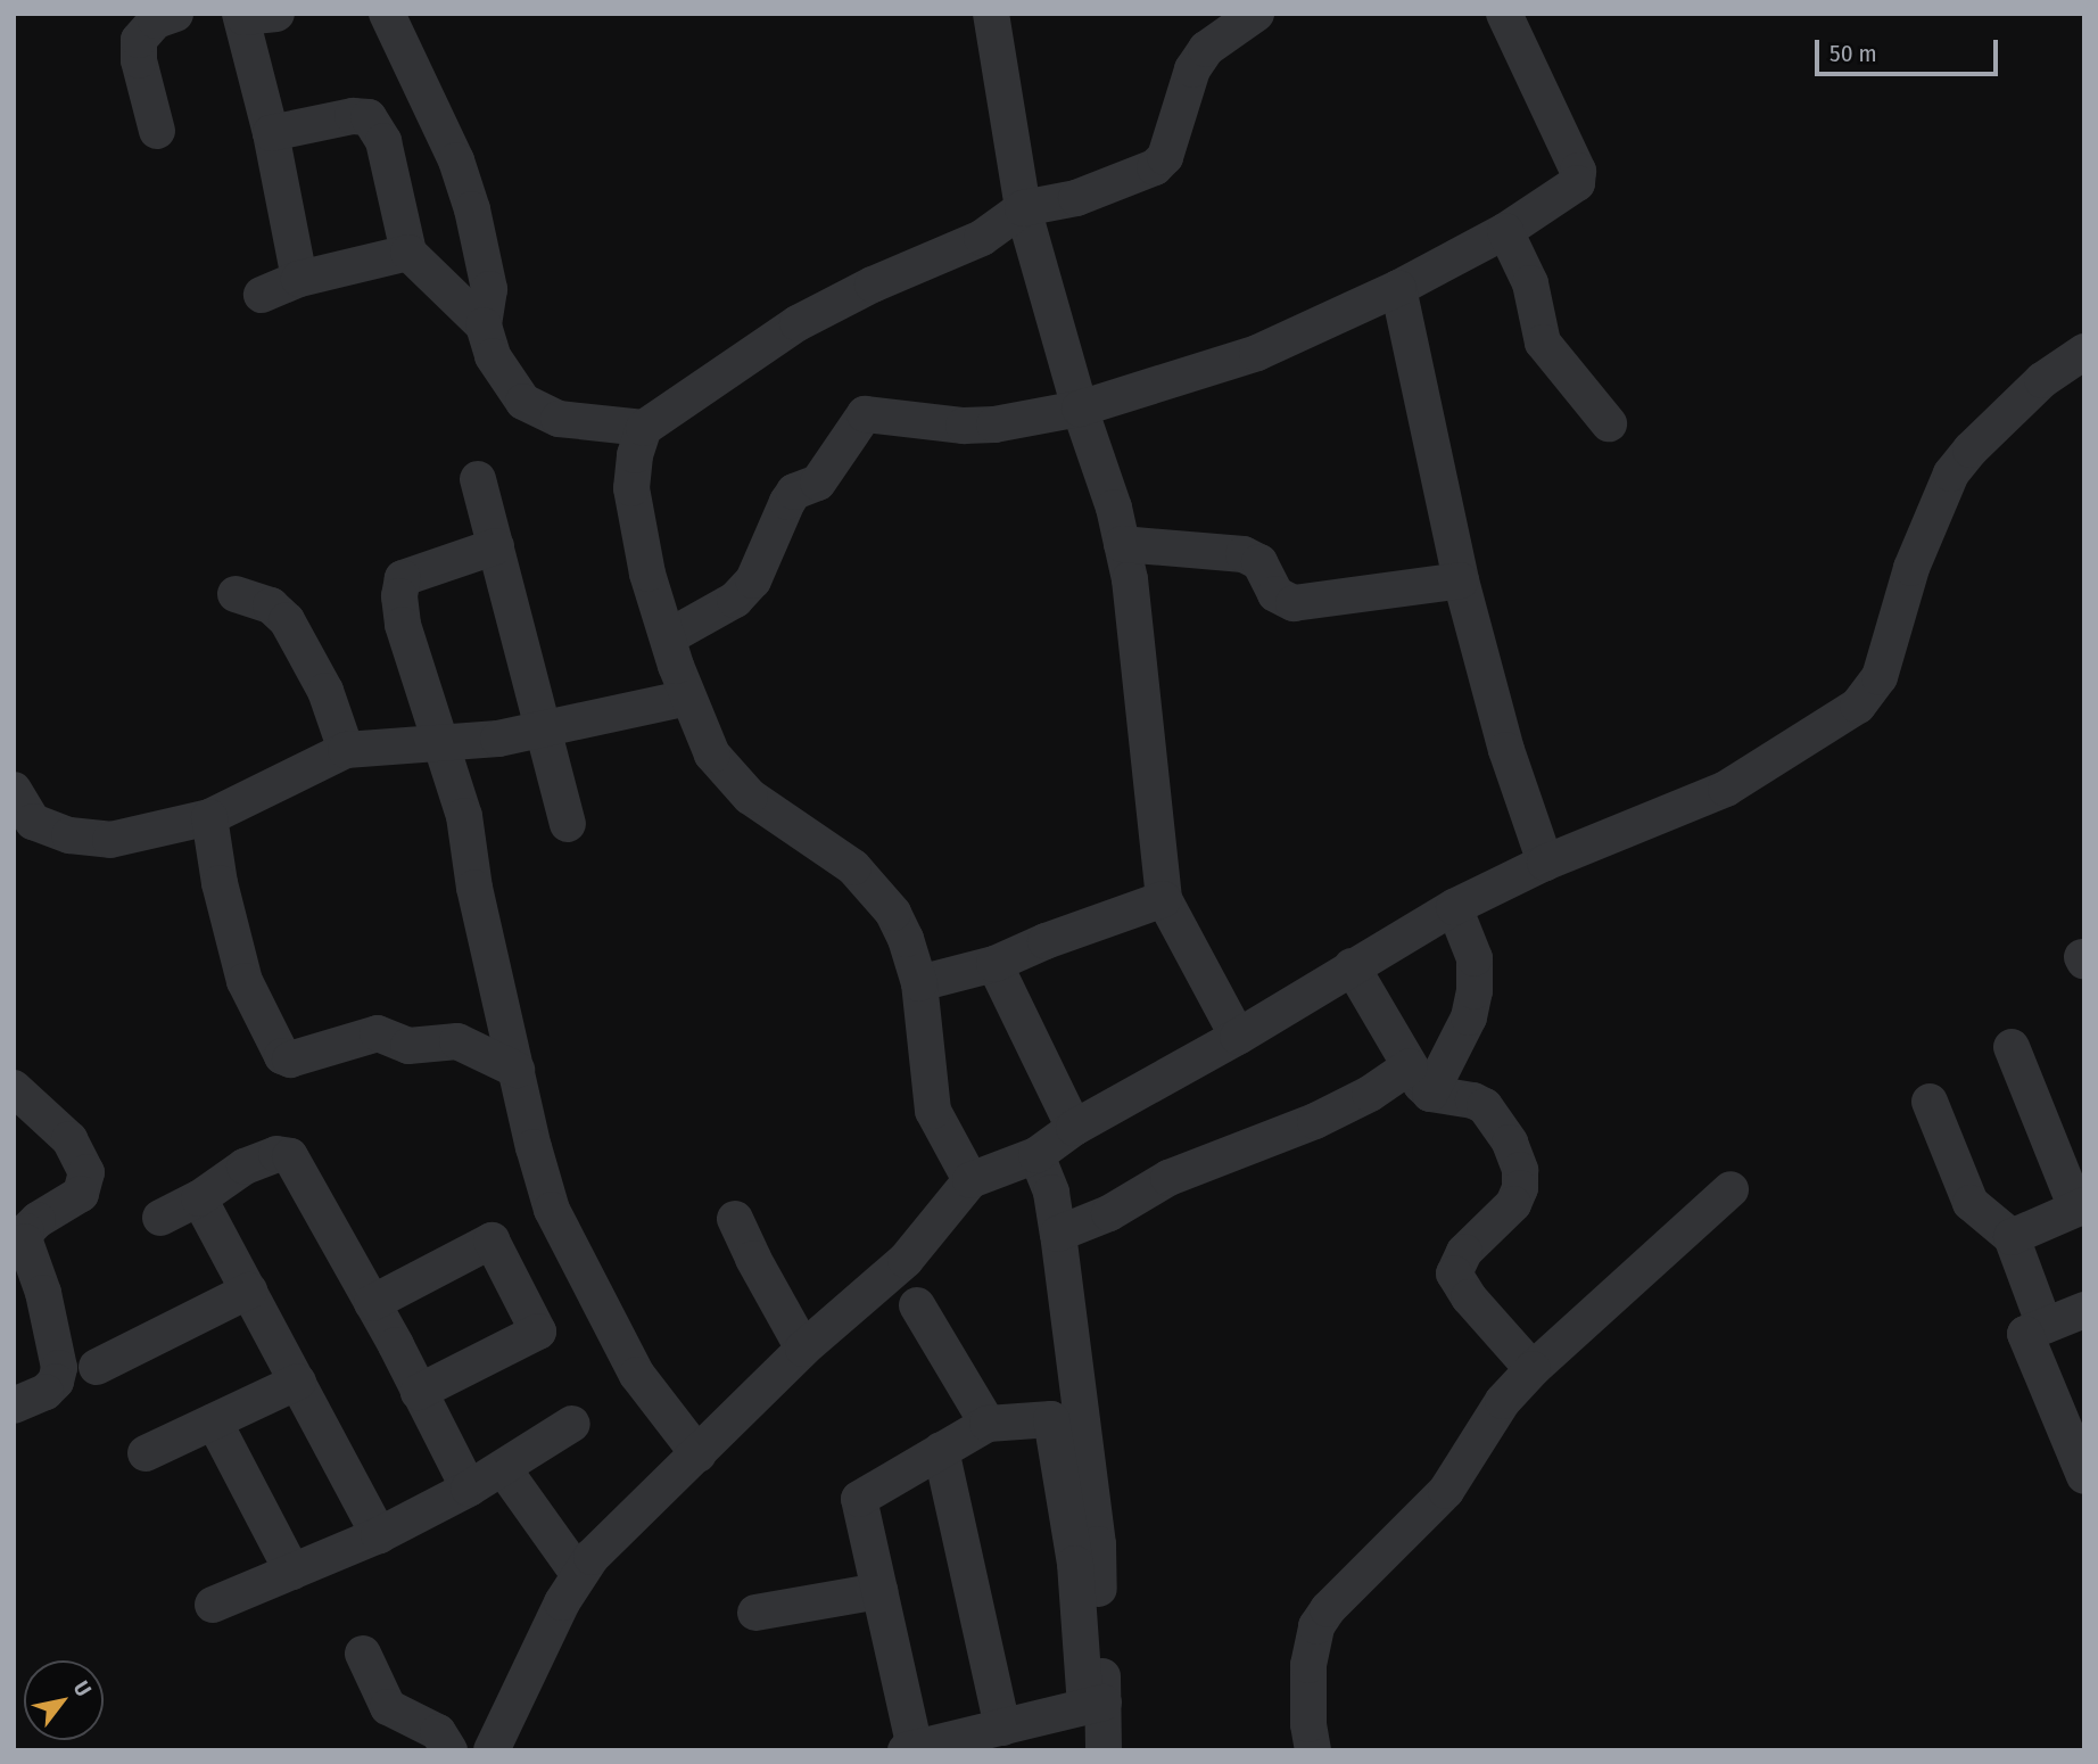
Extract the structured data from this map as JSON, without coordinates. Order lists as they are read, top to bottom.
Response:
{
  "scale_bar": "50 m",
  "north": "top right"
}
